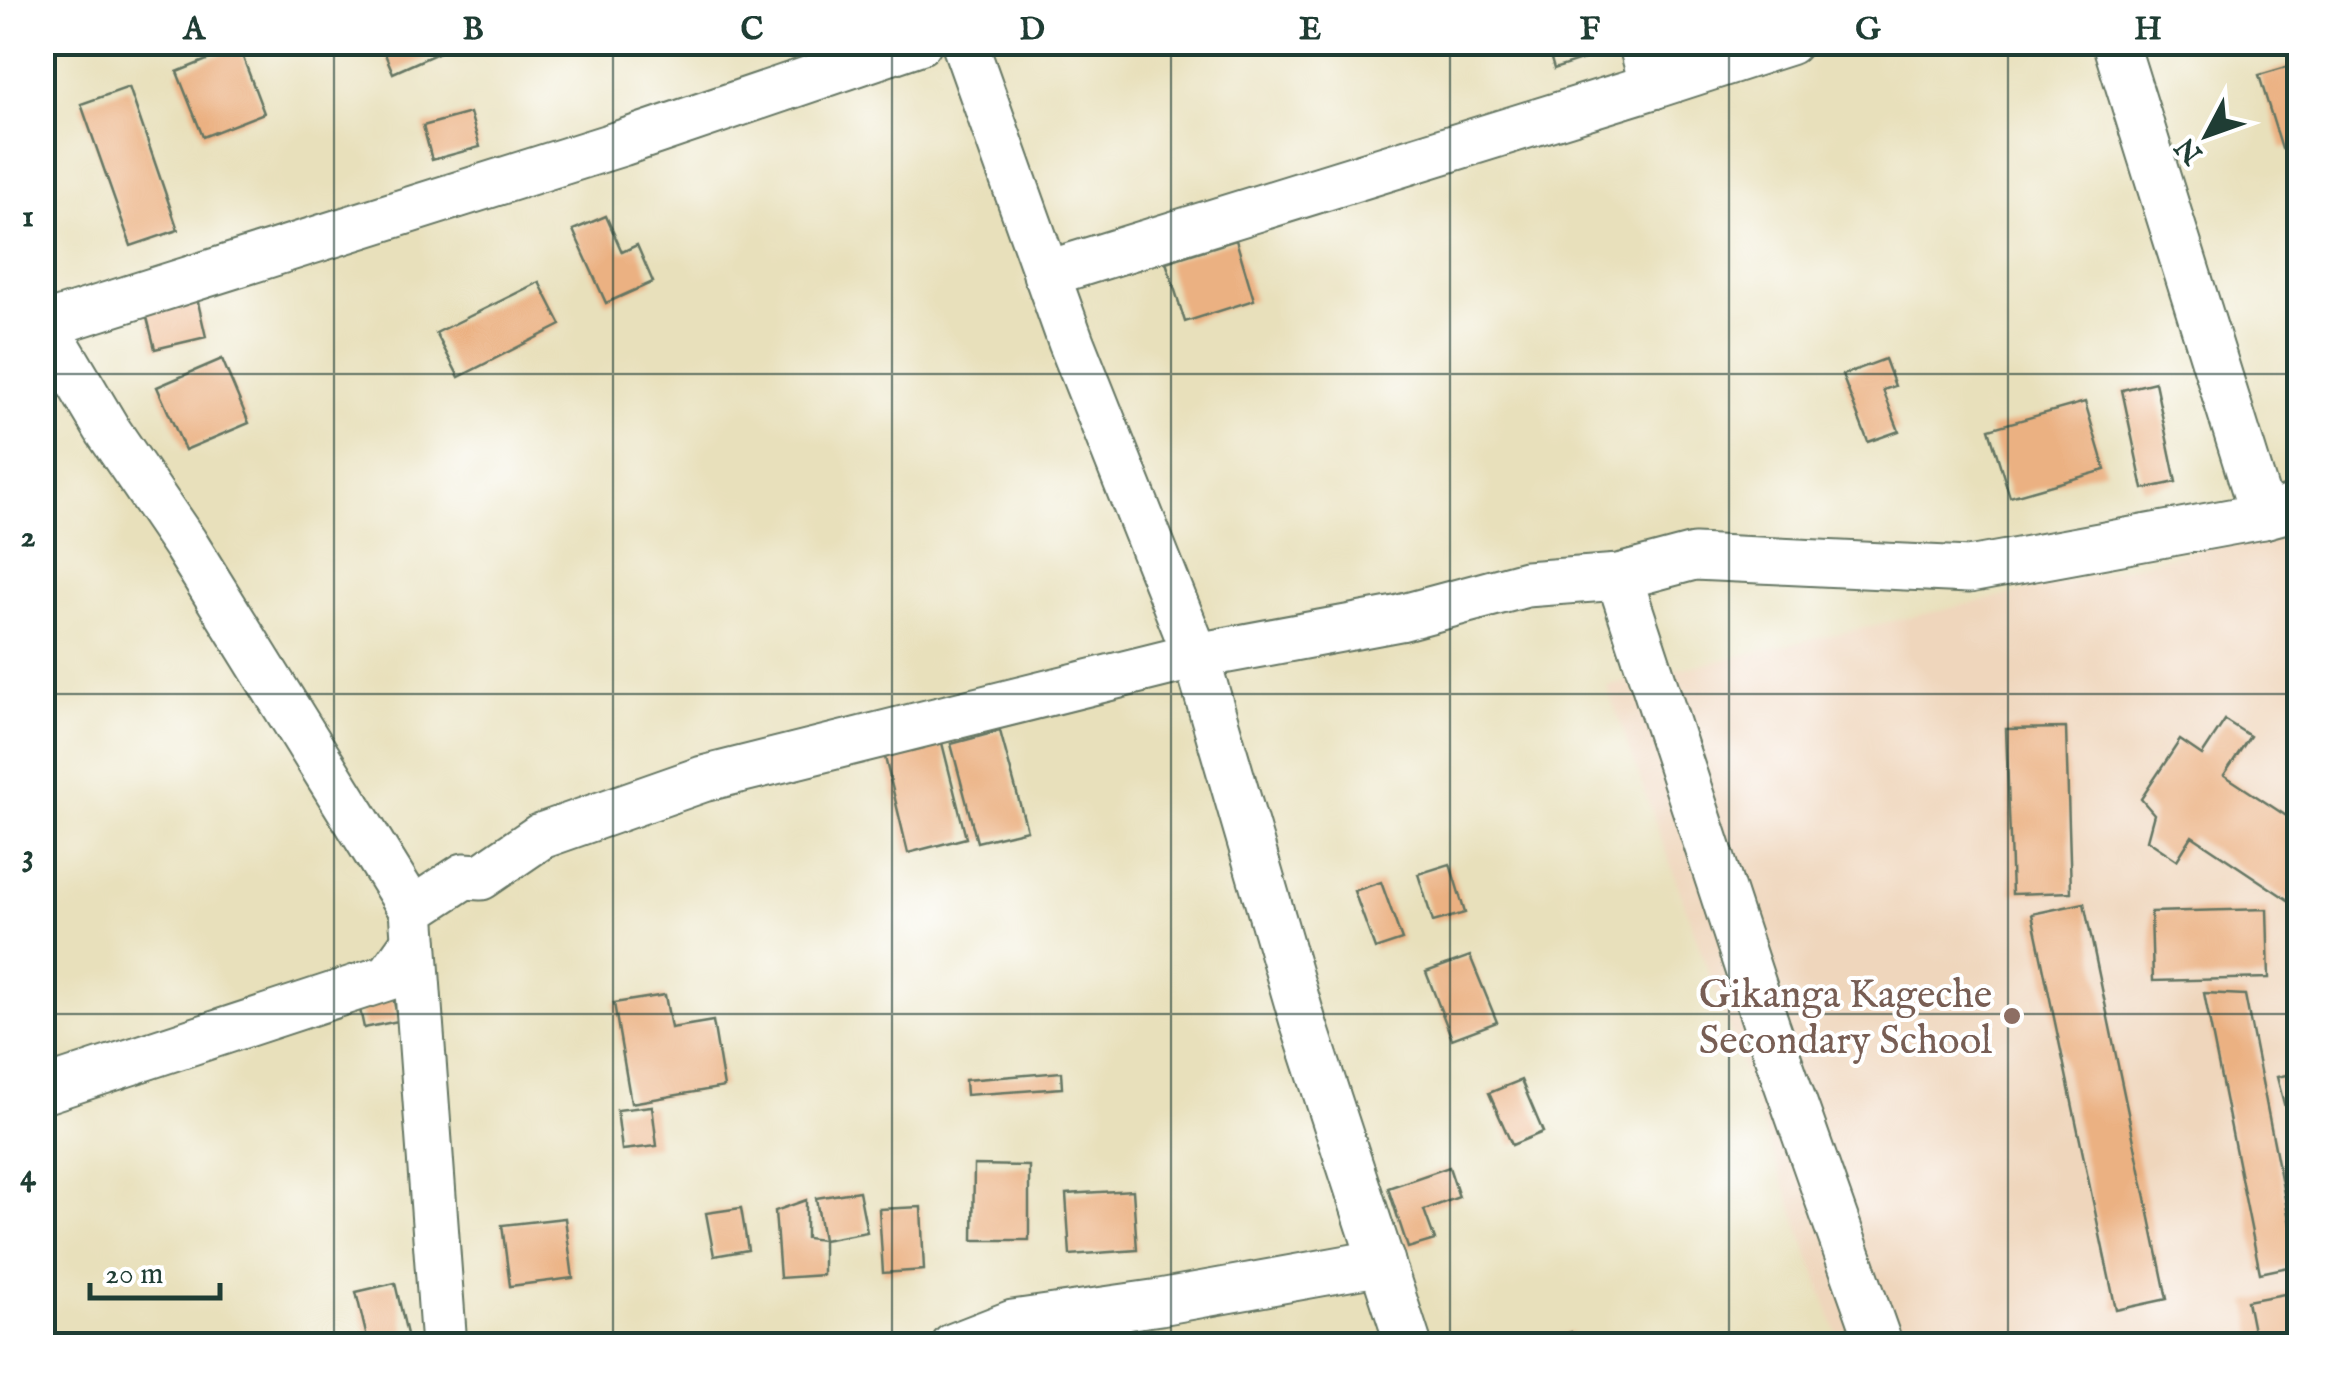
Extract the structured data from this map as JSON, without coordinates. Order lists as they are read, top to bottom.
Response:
{
  "places": ["Gikanga Kageche Secondary School"],
  "scale_bar": "20 m",
  "north": "bottom left",
  "grid": {
    "columns": [
      "A",
      "B",
      "C",
      "D",
      "E",
      "F",
      "G",
      "H"
    ],
    "rows": [
      "1",
      "2",
      "3",
      "4"
    ]
  }
}
